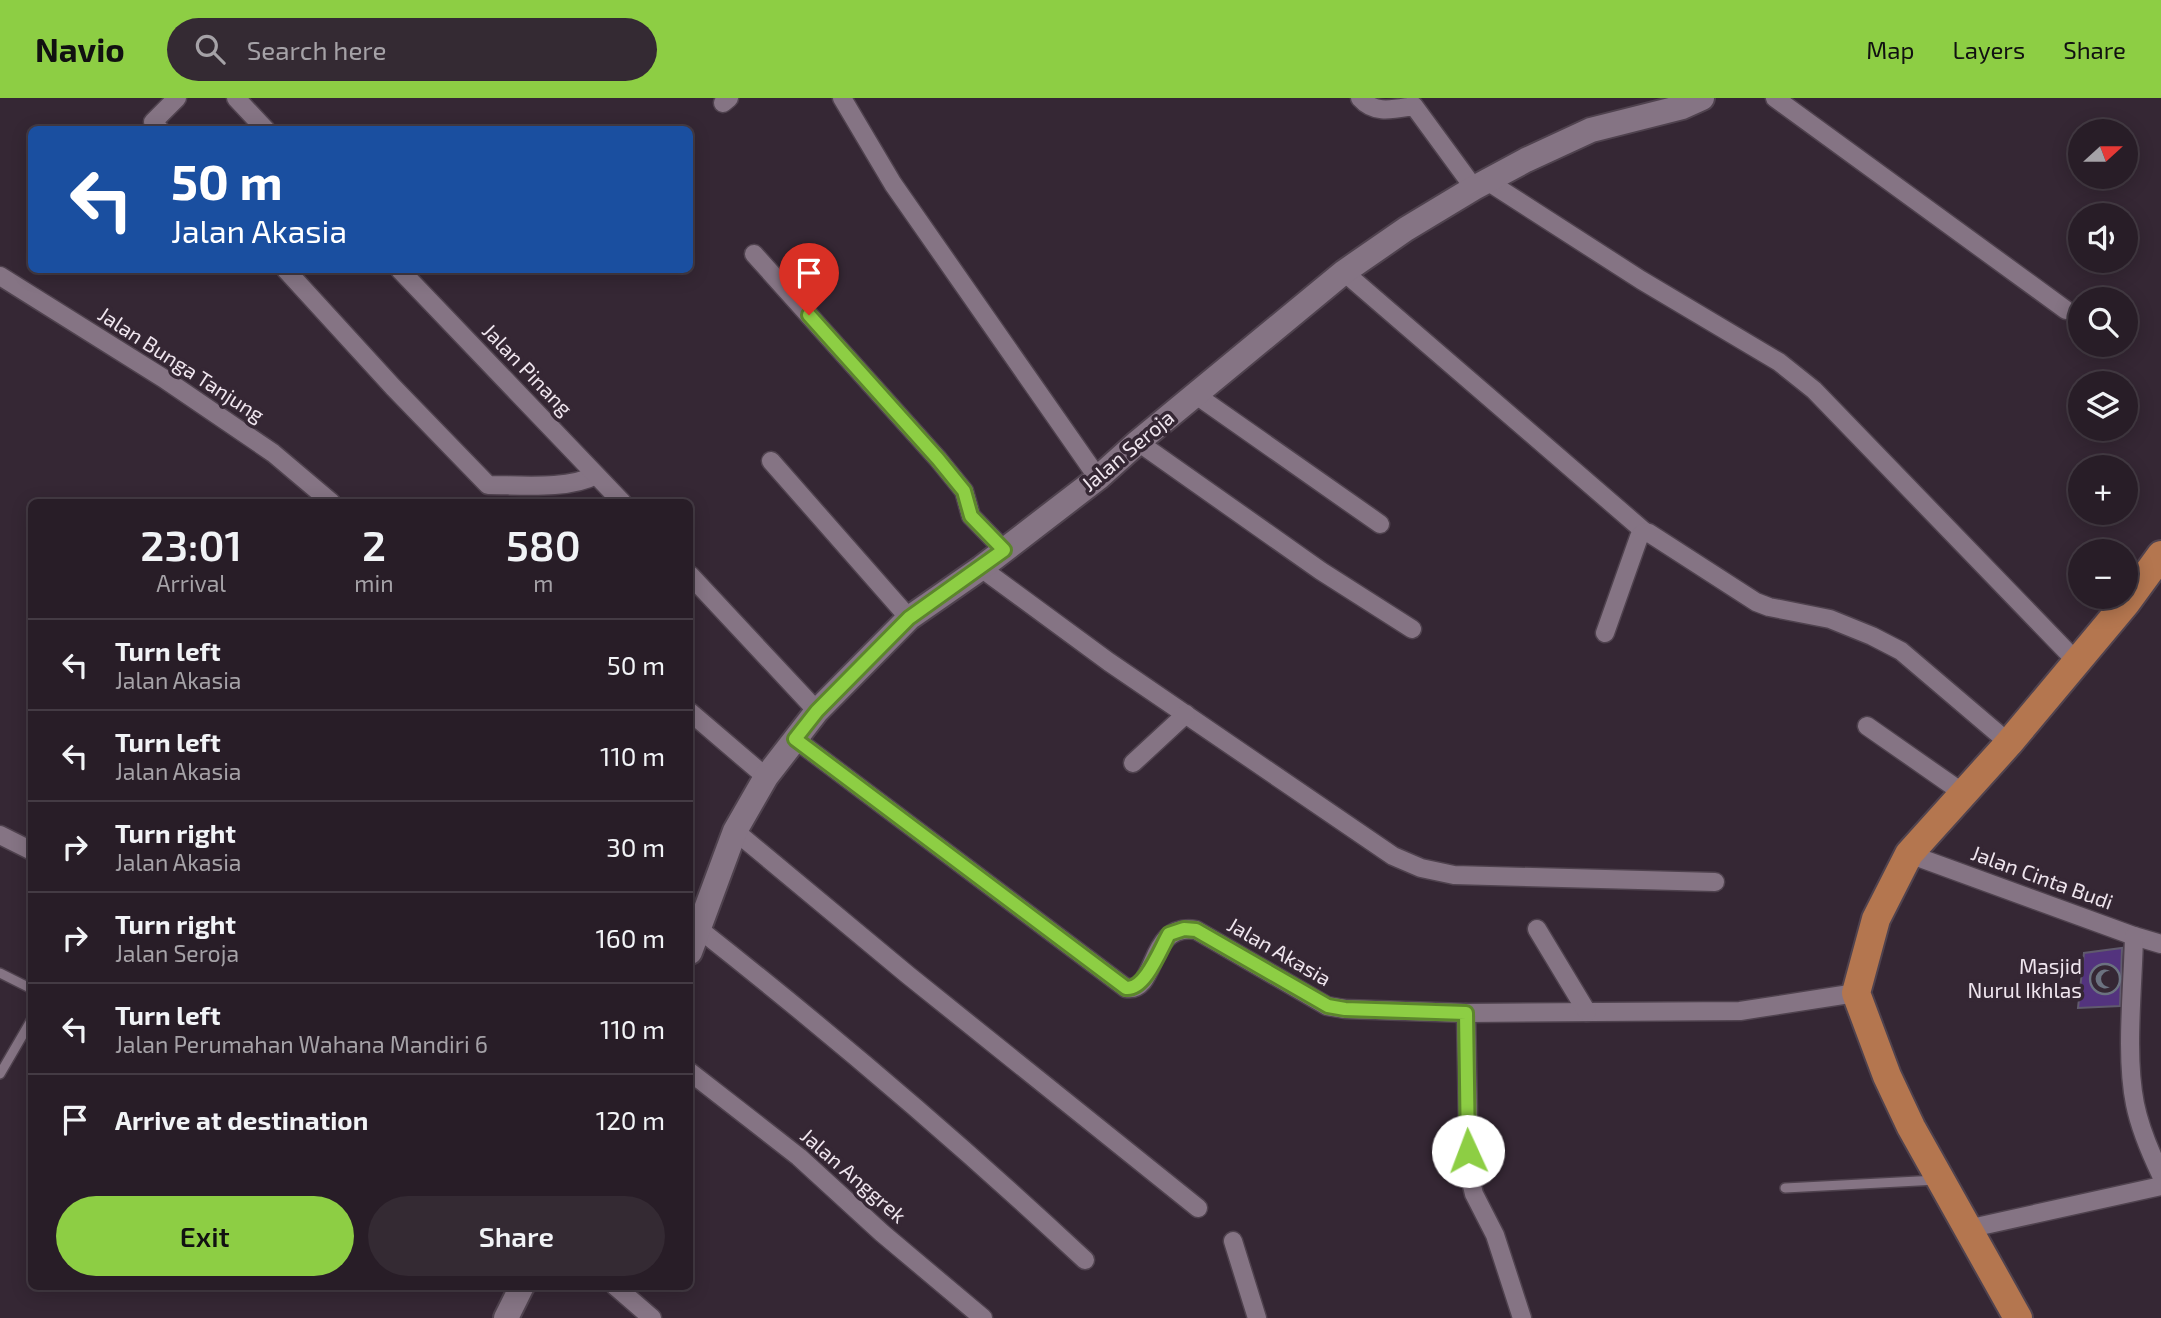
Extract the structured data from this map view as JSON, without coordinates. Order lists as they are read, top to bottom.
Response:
{
  "streets": {
    "street": [
      "Jalan Bunga Tanjung",
      "Jalan Pinang",
      "Jalan Seroja",
      "Jalan Cinta Budi",
      "Jalan Akasia",
      "Jalan Anggrek"
    ]
  },
  "crossings": [
    ["Jalan Seroja", "Jalan Akasia"]
  ],
  "places": {
    "mosque": ["Masjid Nurul Ikhlas"]
  },
  "north": "right",
  "page": {
    "header": "Navio",
    "search": "Search here",
    "nav": ["Map", "Layers", "Share"],
    "map_buttons": ["+", "−"],
    "turn": ["50 m", "Jalan Akasia"],
    "eta": [
      "23:01",
      "Arrival",
      "2",
      "min",
      "580",
      "m"
    ],
    "list": [
      {
        "name": "Turn left",
        "note": "Jalan Akasia",
        "value": "50 m"
      },
      {
        "name": "Turn left",
        "note": "Jalan Akasia",
        "value": "110 m"
      },
      {
        "name": "Turn right",
        "note": "Jalan Akasia",
        "value": "30 m"
      },
      {
        "name": "Turn right",
        "note": "Jalan Seroja",
        "value": "160 m"
      },
      {
        "name": "Turn left",
        "note": "Jalan Perumahan Wahana Mandiri 6",
        "value": "110 m"
      },
      {
        "name": "Arrive at destination",
        "value": "120 m"
      }
    ],
    "buttons": ["Exit", "Share"]
  }
}
